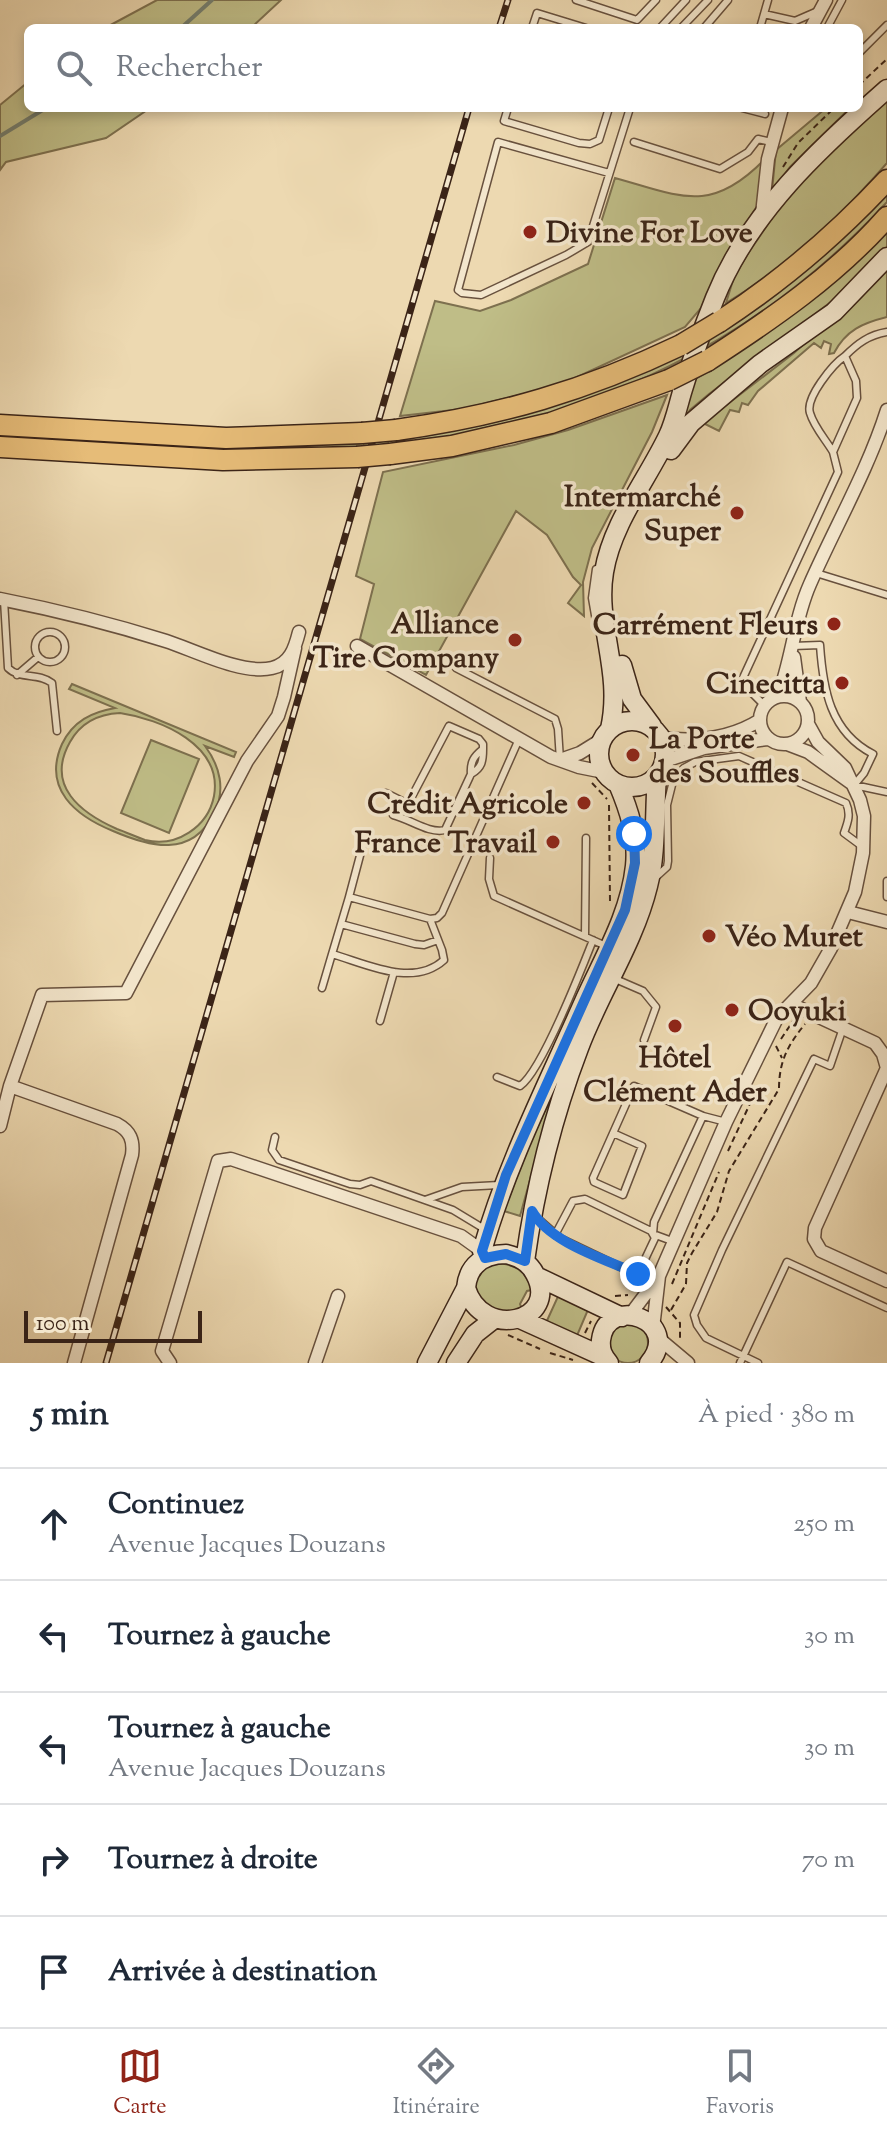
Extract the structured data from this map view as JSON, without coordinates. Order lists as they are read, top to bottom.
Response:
{
  "places": [
    "Divine For Love",
    "Intermarché Super",
    "Carrément Fleurs",
    "Alliance Tire Company",
    "Cinecitta",
    "La Porte des Souffles",
    "Crédit Agricole",
    "France Travail",
    "Véo Muret",
    "Ooyuki",
    "Hôtel Clément Ader"
  ],
  "scale_bar": "100 m",
  "page": {
    "search": "Rechercher",
    "scale": "100 m",
    "heading": ["5 min", "À pied · 380 m"],
    "list": [
      ["Continuez", "Avenue Jacques Douzans", "250 m"],
      ["Tournez à gauche", "30 m"],
      ["Tournez à gauche", "Avenue Jacques Douzans", "30 m"],
      ["Tournez à droite", "70 m"],
      "Arrivée à destination"
    ],
    "nav": ["Carte", "Itinéraire", "Favoris"]
  }
}
